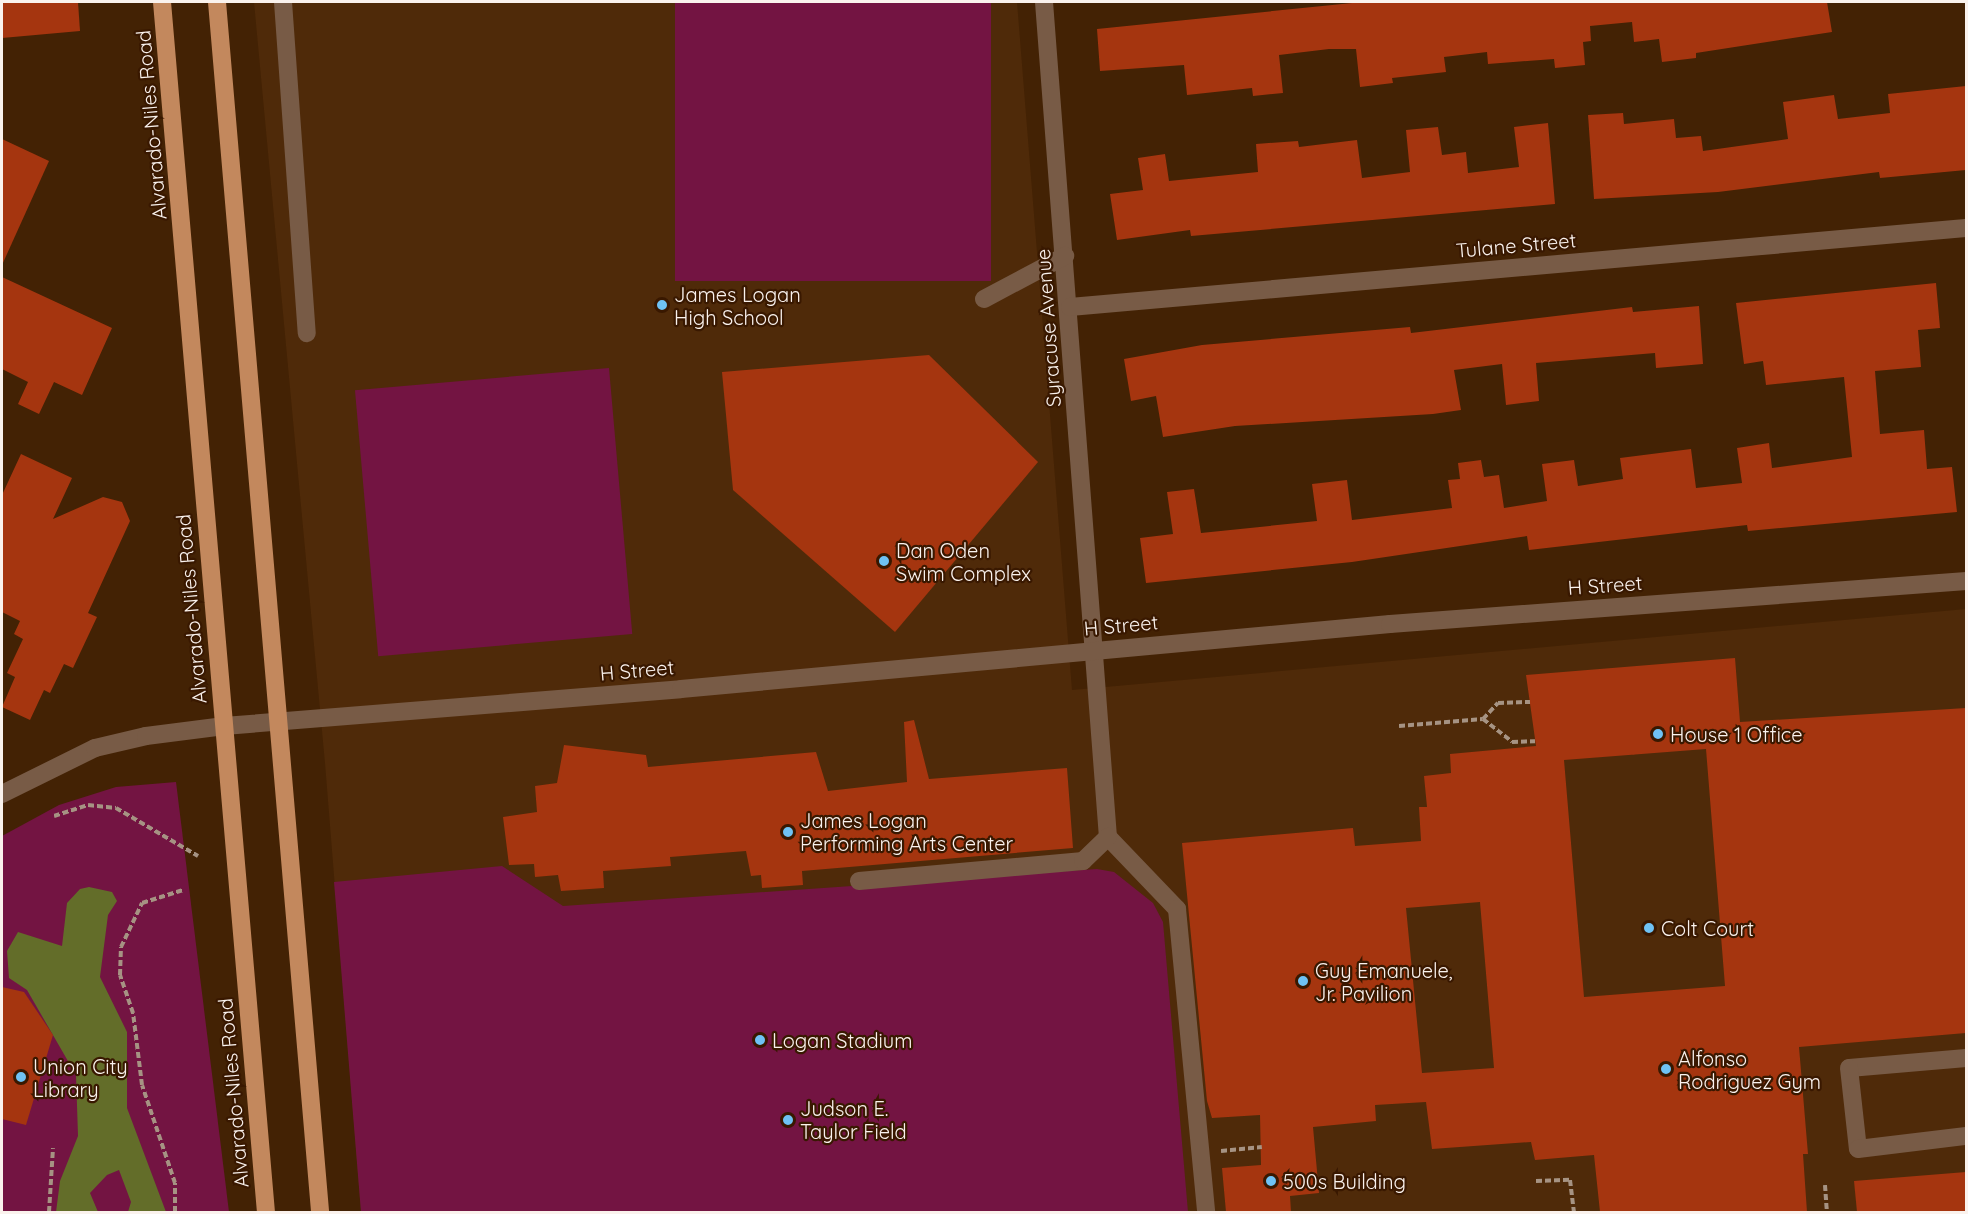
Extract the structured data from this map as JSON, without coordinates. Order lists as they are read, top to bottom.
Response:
{
  "streets": {
    "main road": ["Alvarado-Niles Road"],
    "street": ["Tulane Street", "Syracuse Avenue", "H Street"]
  },
  "crossings": [
    ["Alvarado-Niles Road", "H Street"],
    ["Tulane Street", "Syracuse Avenue"],
    ["Syracuse Avenue", "H Street"]
  ],
  "places": [
    "James Logan High School",
    "Dan Oden Swim Complex",
    "House 1 Office",
    "James Logan Performing Arts Center",
    "Colt Court",
    "Guy Emanuele, Jr. Pavilion",
    "Logan Stadium",
    "Alfonso Rodriguez Gym",
    "Union City Library",
    "Judson E. Taylor Field",
    "500s Building"
  ]
}
